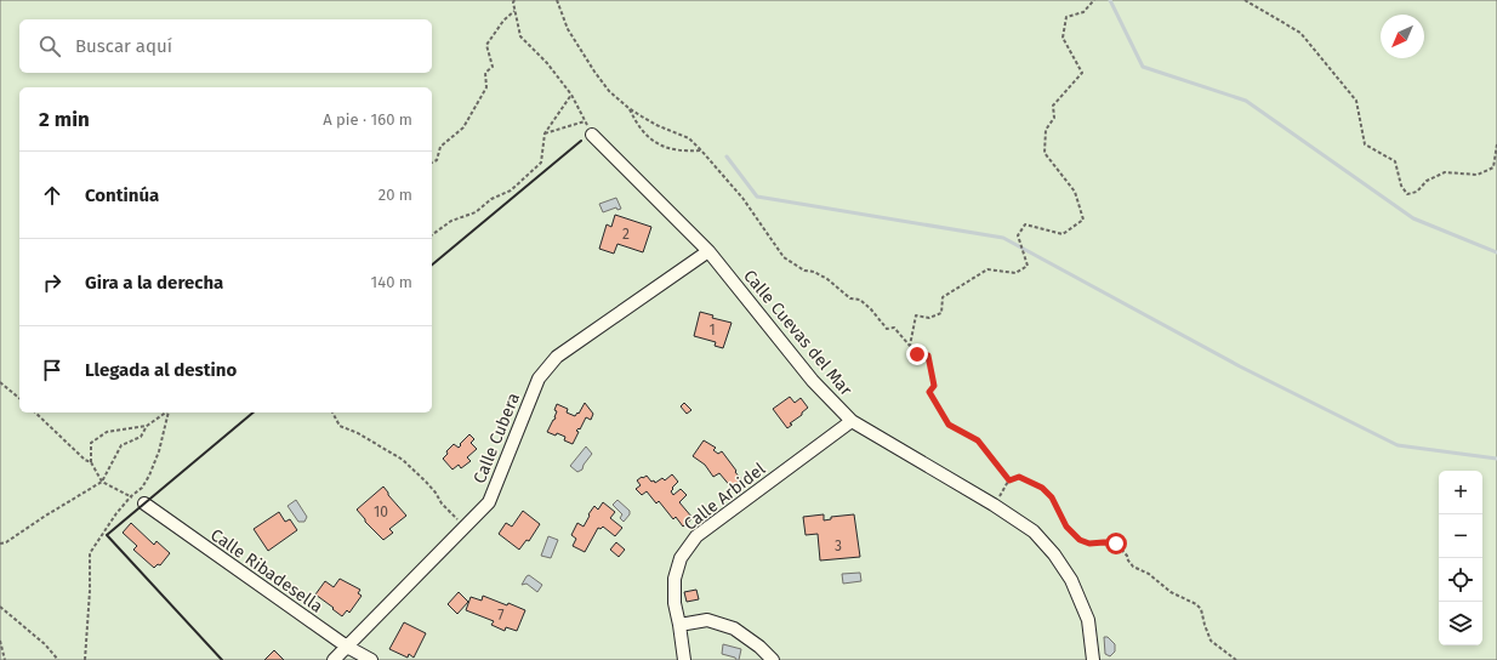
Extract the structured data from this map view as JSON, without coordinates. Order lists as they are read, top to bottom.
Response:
{
  "streets": {
    "street": [
      "Calle Cuevas del Mar",
      "Calle Cubera",
      "Calle Arbidel",
      "Calle Ribadesella"
    ]
  },
  "crossings": [
    ["Calle Cuevas del Mar", "Calle Cubera"],
    ["Calle Cuevas del Mar", "Calle Arbidel"],
    ["Calle Cubera", "Calle Ribadesella"]
  ],
  "house_numbers": [
    "2",
    "1",
    "10",
    "3",
    "7"
  ],
  "north": "bottom left",
  "page": {
    "search": "Buscar aquí",
    "heading": ["2 min", "A pie · 160 m"],
    "list": [
      ["Continúa", "20 m"],
      ["Gira a la derecha", "140 m"],
      "Llegada al destino"
    ],
    "map_buttons": ["+", "−"]
  }
}
